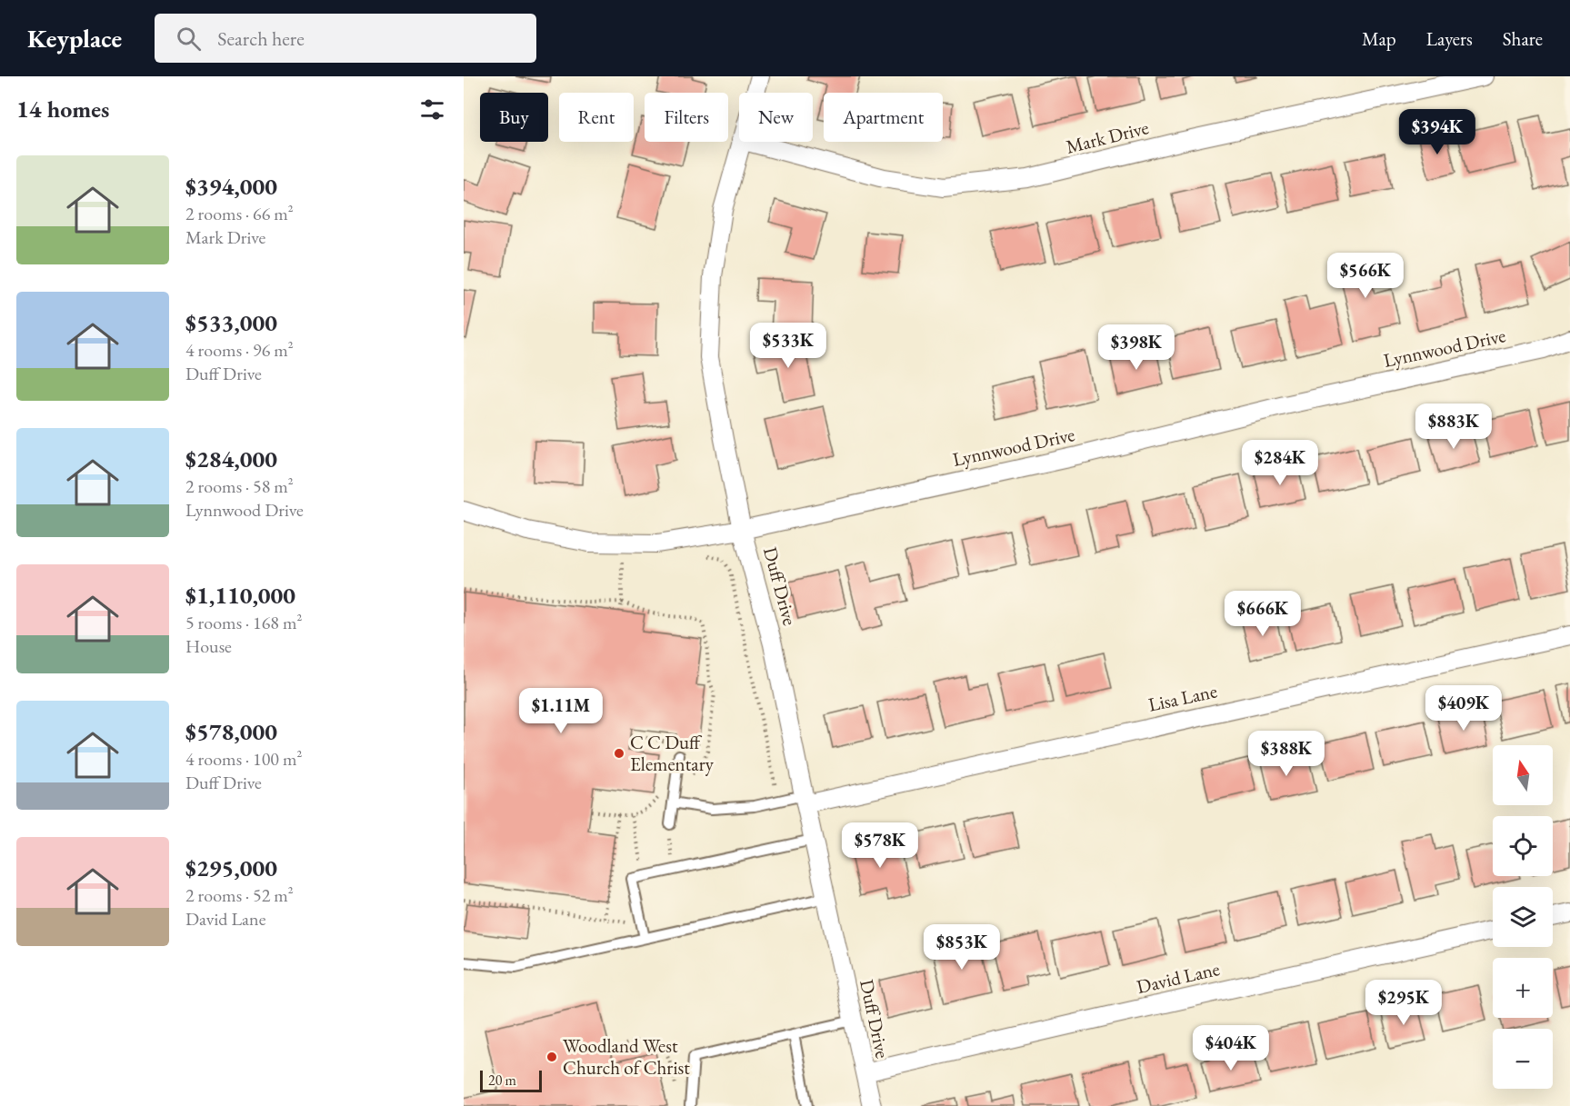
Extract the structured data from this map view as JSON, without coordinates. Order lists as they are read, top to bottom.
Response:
{
  "streets": {
    "street": [
      "Mark Drive",
      "Lynnwood Drive",
      "Duff Drive",
      "Lisa Lane",
      "David Lane"
    ]
  },
  "crossings": [
    ["Lynnwood Drive", "Duff Drive"],
    ["Duff Drive", "Lisa Lane"],
    ["Duff Drive", "David Lane"]
  ],
  "places": ["C C Duff Elementary", "Woodland West Church of Christ"],
  "scale_bar": "20 m",
  "north": "top",
  "page": {
    "header": "Keyplace",
    "search": "Search here",
    "nav": ["Map", "Layers", "Share"],
    "heading": "14 homes",
    "chip": [
      "Buy",
      "Rent",
      "Filters",
      "New",
      "Apartment"
    ],
    "price": [
      "$394K",
      "$566K",
      "$533K",
      "$398K",
      "$883K",
      "$284K",
      "$666K",
      "$409K",
      "$1.11M",
      "$388K",
      "$578K",
      "$853K",
      "$295K",
      "$404K"
    ],
    "list": [
      {
        "name": "$394,000",
        "note": "2 rooms · 66 m² · Mark Drive"
      },
      {
        "name": "$533,000",
        "note": "4 rooms · 96 m² · Duff Drive"
      },
      {
        "name": "$284,000",
        "note": "2 rooms · 58 m² · Lynnwood Drive"
      },
      {
        "name": "$1,110,000",
        "note": "5 rooms · 168 m² · House"
      },
      {
        "name": "$578,000",
        "note": "4 rooms · 100 m² · Duff Drive"
      },
      {
        "name": "$295,000",
        "note": "2 rooms · 52 m² · David Lane"
      }
    ],
    "map_buttons": ["+", "−"],
    "scale": "20 m"
  }
}
